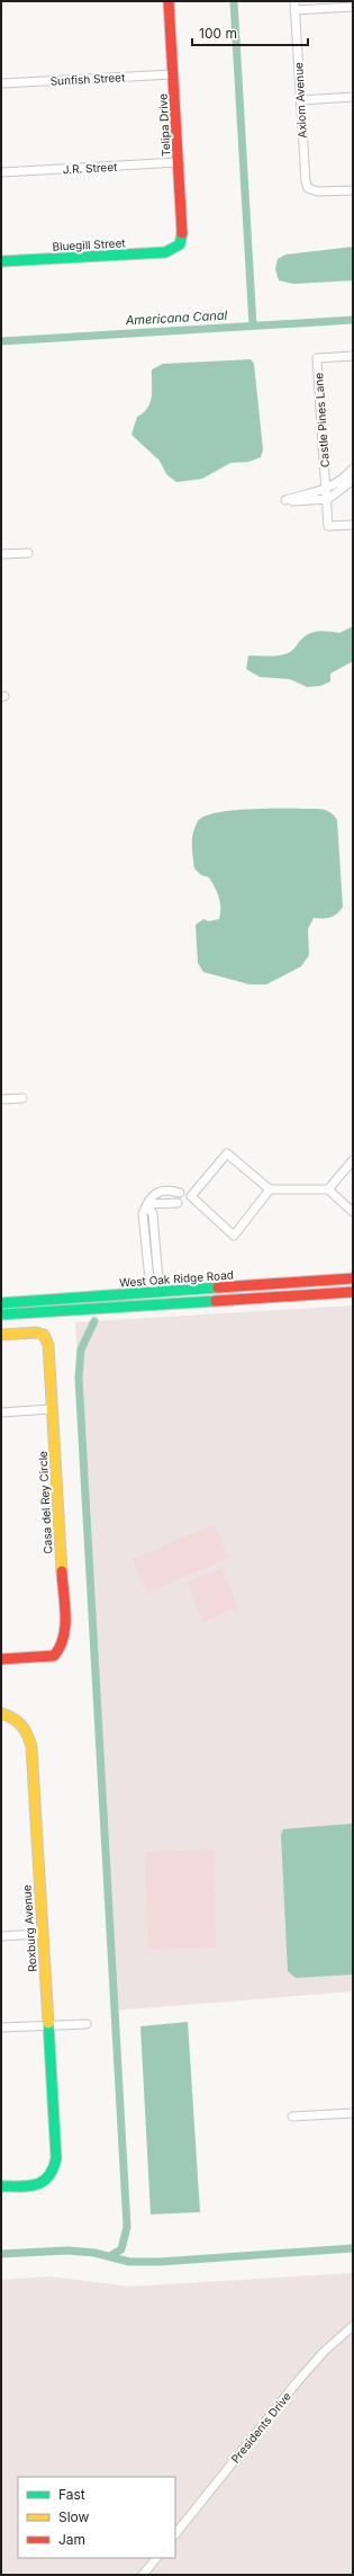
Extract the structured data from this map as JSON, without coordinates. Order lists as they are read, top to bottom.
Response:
{
  "streets": {
    "street": [
      "Sunfish Street",
      "Axiom Avenue",
      "Telipa Drive",
      "J.R. Street",
      "Bluegill Street",
      "Castle Pines Lane",
      "West Oak Ridge Road",
      "Casa del Rey Circle",
      "Roxburg Avenue",
      "Presidents Drive"
    ]
  },
  "crossings": [
    ["Sunfish Street", "Telipa Drive"],
    ["Telipa Drive", "J.R. Street"],
    ["Telipa Drive", "Bluegill Street"]
  ],
  "water": ["Americana Canal"],
  "legend": ["Fast", "Slow", "Jam"],
  "scale_bar": "100 m"
}
